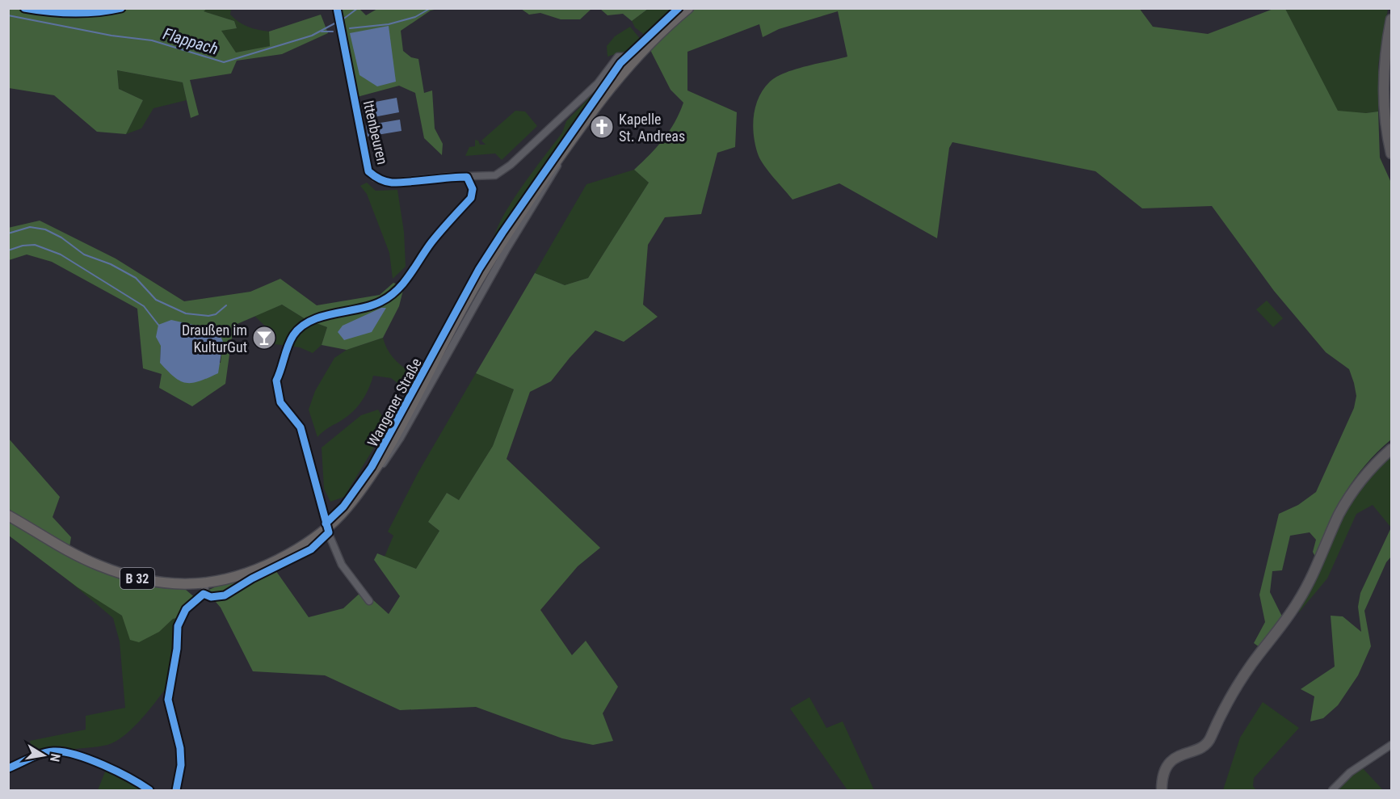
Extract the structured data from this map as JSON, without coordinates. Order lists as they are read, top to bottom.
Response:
{
  "streets": {
    "main road": ["Wangener Straße", "B 32"],
    "street": ["Ittenbeuren"]
  },
  "crossings": [
    ["Ittenbeuren", "Wangener Straße"]
  ],
  "water": ["Flappach"],
  "places": {
    "church": ["Kapelle St. Andreas"],
    "bar": ["Draußen im KulturGut"]
  },
  "north": "right"
}
